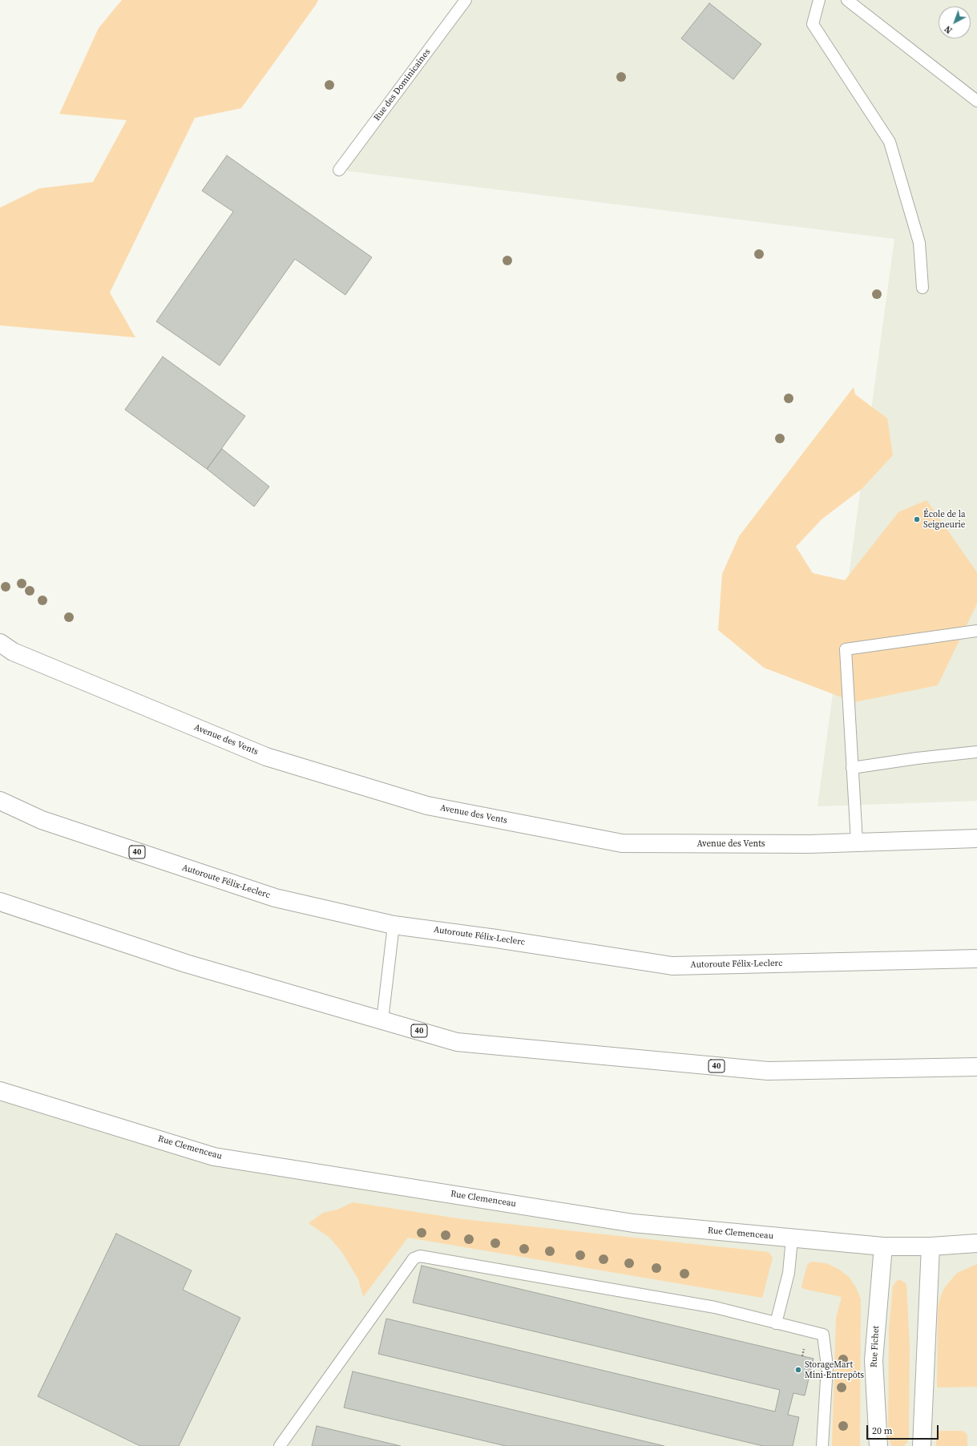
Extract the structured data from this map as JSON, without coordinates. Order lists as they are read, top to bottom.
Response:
{
  "streets": {
    "main road": [
      "Avenue des Vents",
      "40",
      "Autoroute Félix-Leclerc",
      "Rue Clemenceau",
      "Rue Fichet"
    ],
    "lane": ["Rue des Dominicaines"]
  },
  "crossings": [
    ["Rue Clemenceau", "Rue Fichet"]
  ],
  "places": ["École de la Seigneurie", "StorageMart Mini-Entrepôts"],
  "scale_bar": "20 m",
  "north": "bottom left"
}
